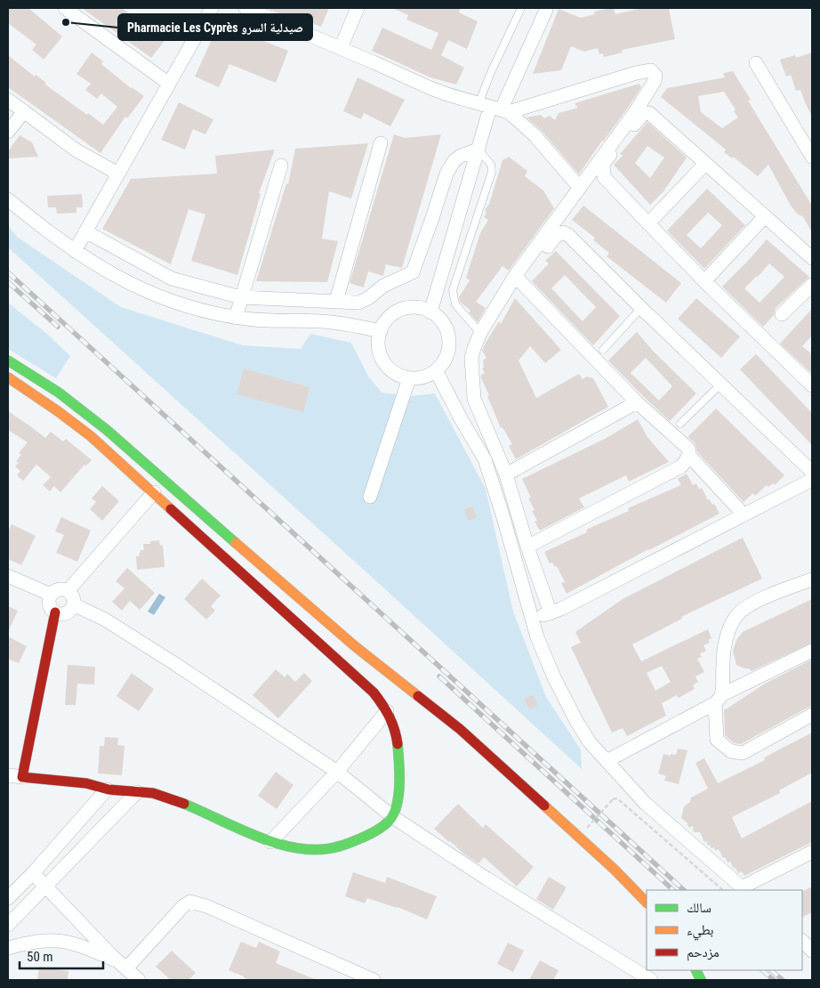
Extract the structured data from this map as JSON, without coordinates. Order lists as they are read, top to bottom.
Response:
{
  "places": ["Pharmacie Les Cyprès صيدلية السرو"],
  "legend": ["سالك", "بطيء", "مزدحم"],
  "scale_bar": "50 m"
}
